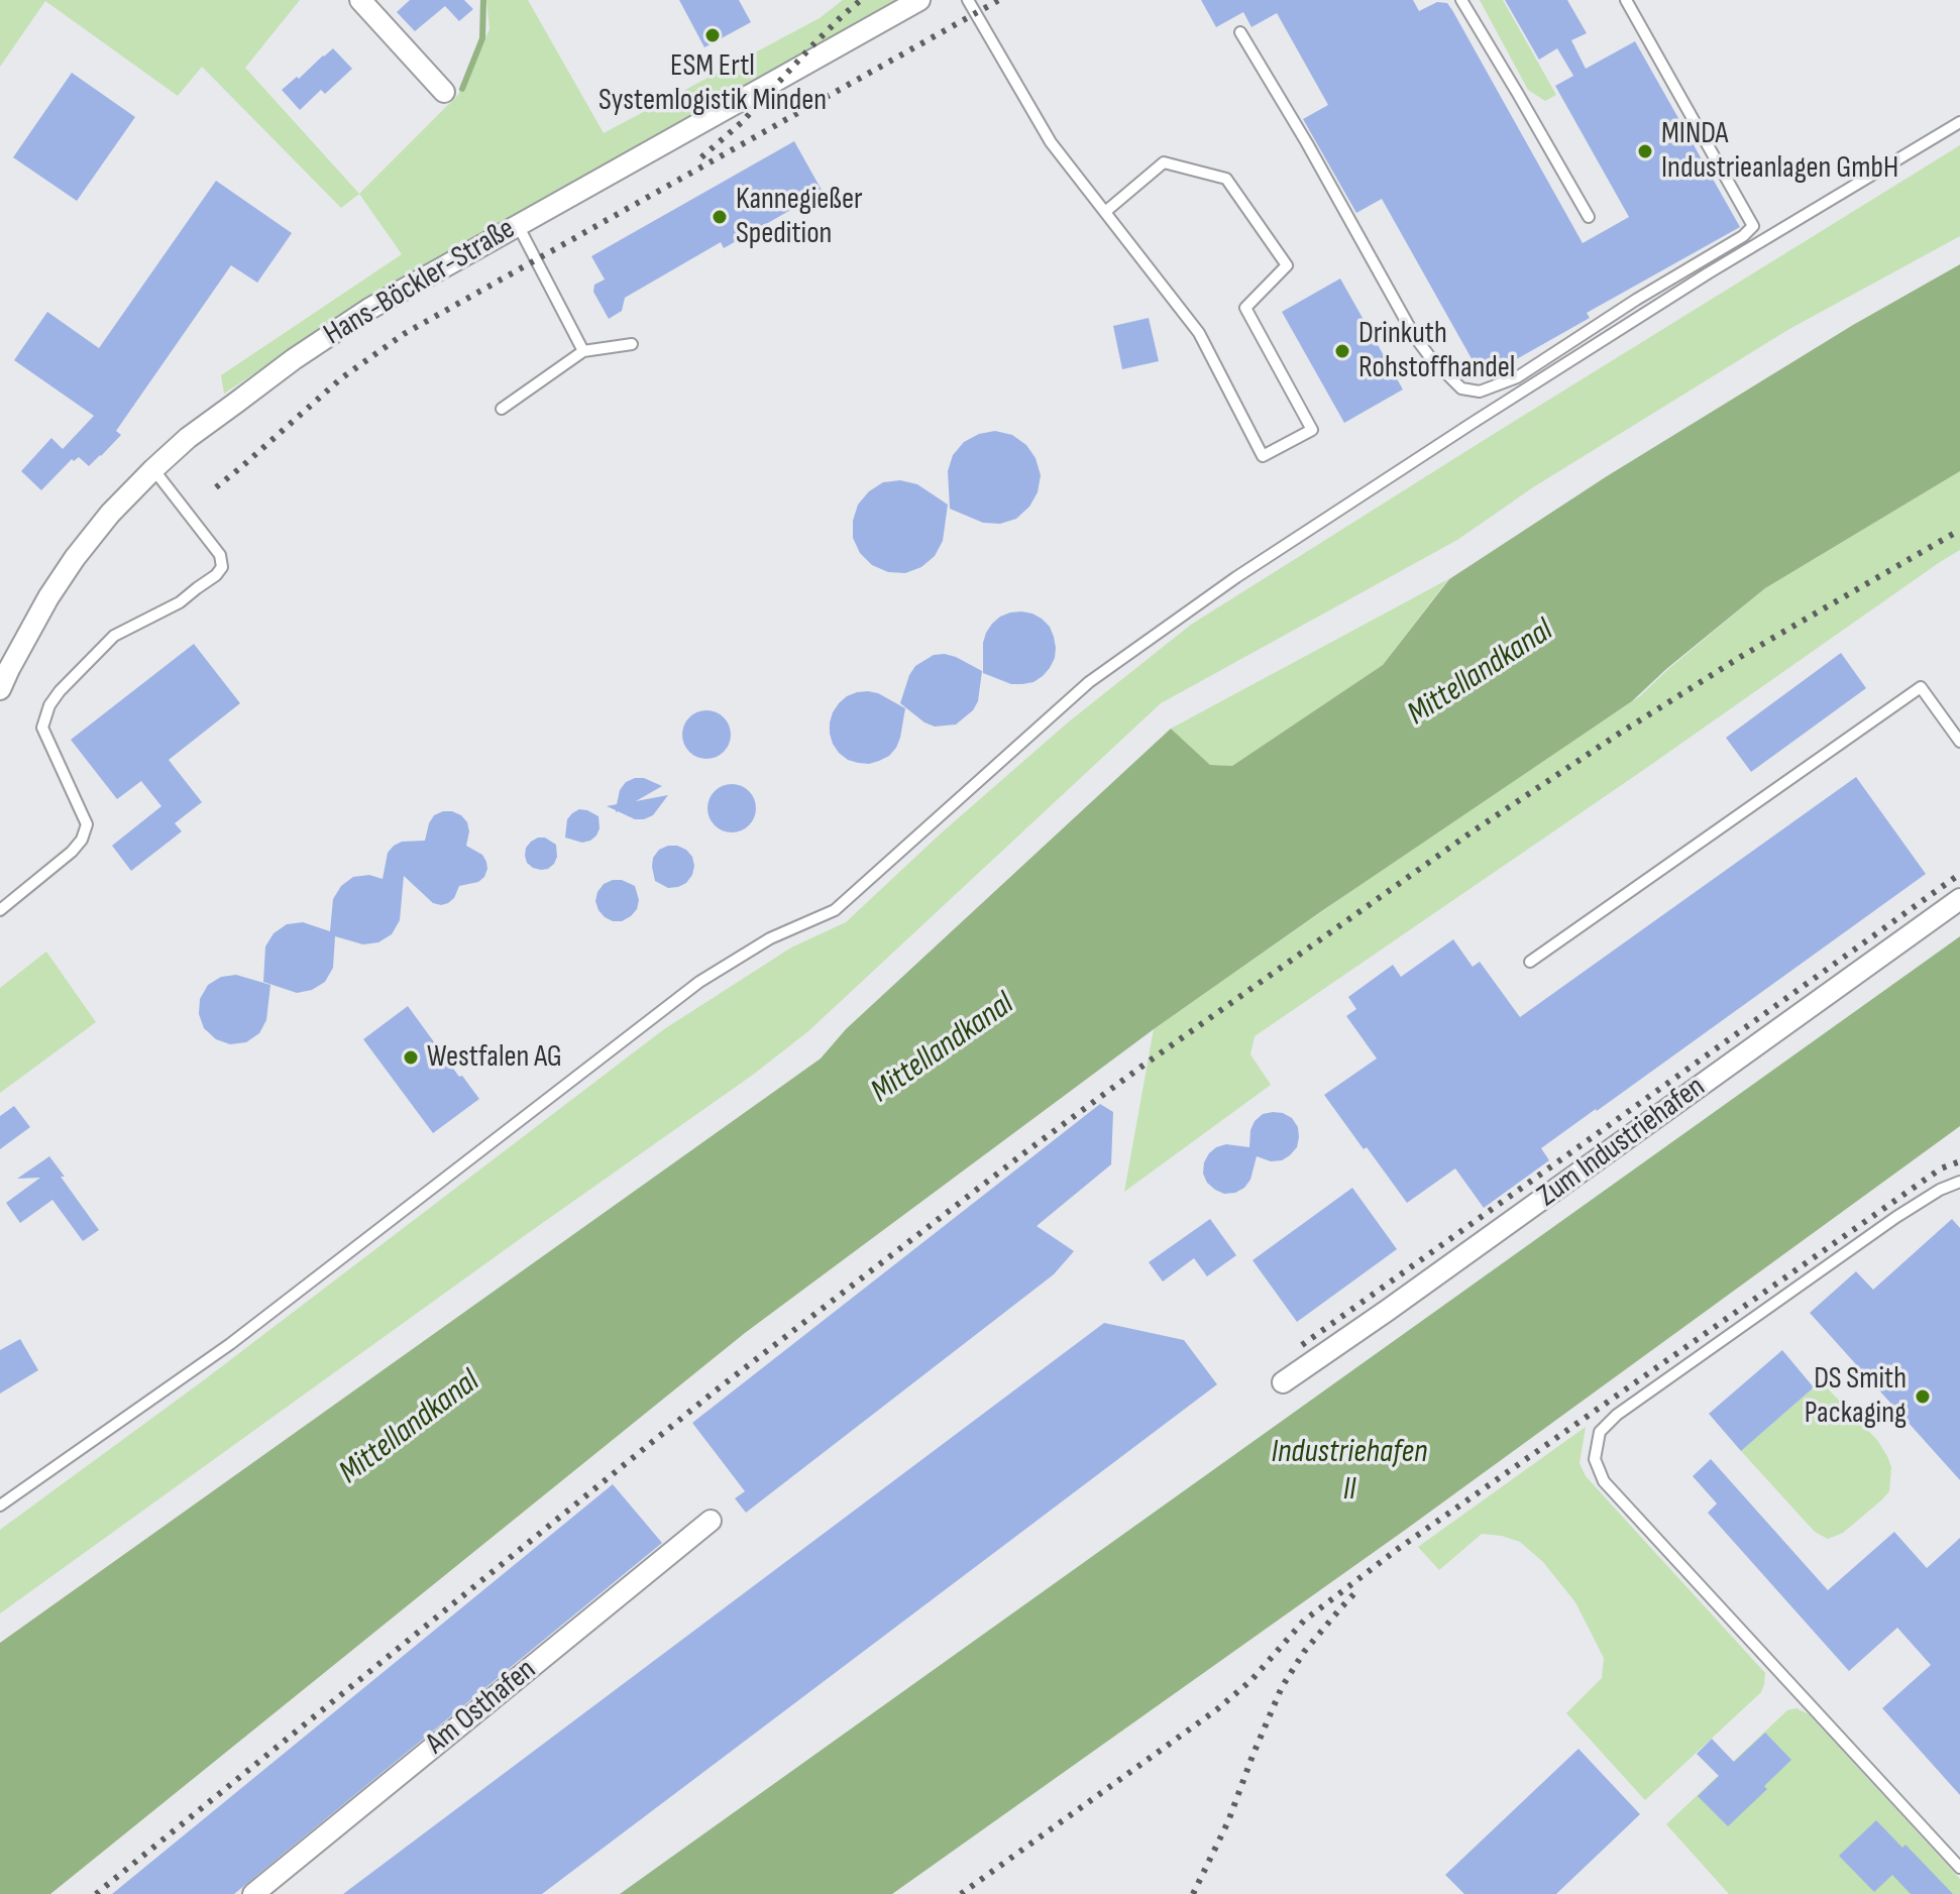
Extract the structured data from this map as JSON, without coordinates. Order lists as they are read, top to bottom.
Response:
{
  "streets": {
    "street": ["Hans-Böckler-Straße", "Zum Industriehafen", "Am Osthafen"]
  },
  "water": ["Mittellandkanal", "Industriehafen II"],
  "places": [
    "ESM Ertl Systemlogistik Minden",
    "MINDA Industrieanlagen GmbH",
    "Kannegießer Spedition",
    "Drinkuth Rohstoffhandel",
    "Westfalen AG",
    "DS Smith Packaging"
  ]
}
